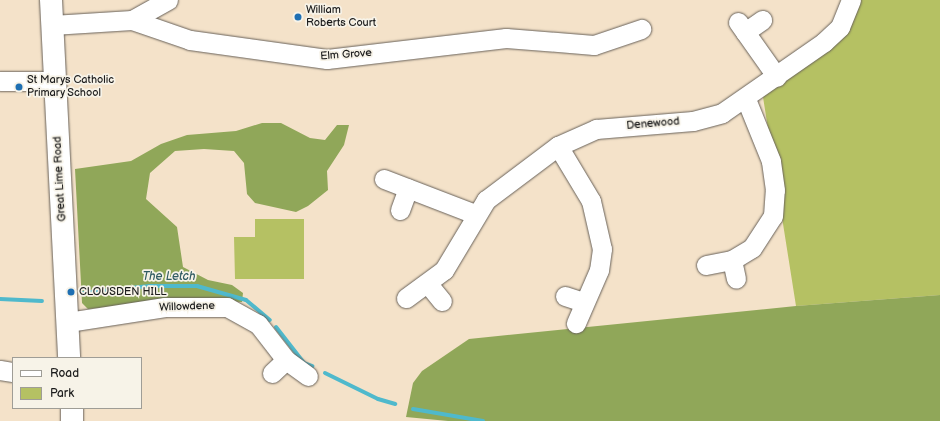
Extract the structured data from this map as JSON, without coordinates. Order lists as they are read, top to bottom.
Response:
{
  "streets": {
    "main road": ["Great Lime Road"],
    "street": ["Elm Grove", "Denewood", "Willowdene"]
  },
  "crossings": [
    ["Elm Grove", "Great Lime Road"],
    ["Great Lime Road", "Willowdene"]
  ],
  "water": ["The Letch"],
  "places": ["William Roberts Court", "St Marys Catholic Primary School", "CLOUSDEN HILL"],
  "legend": ["Road", "Park"]
}
